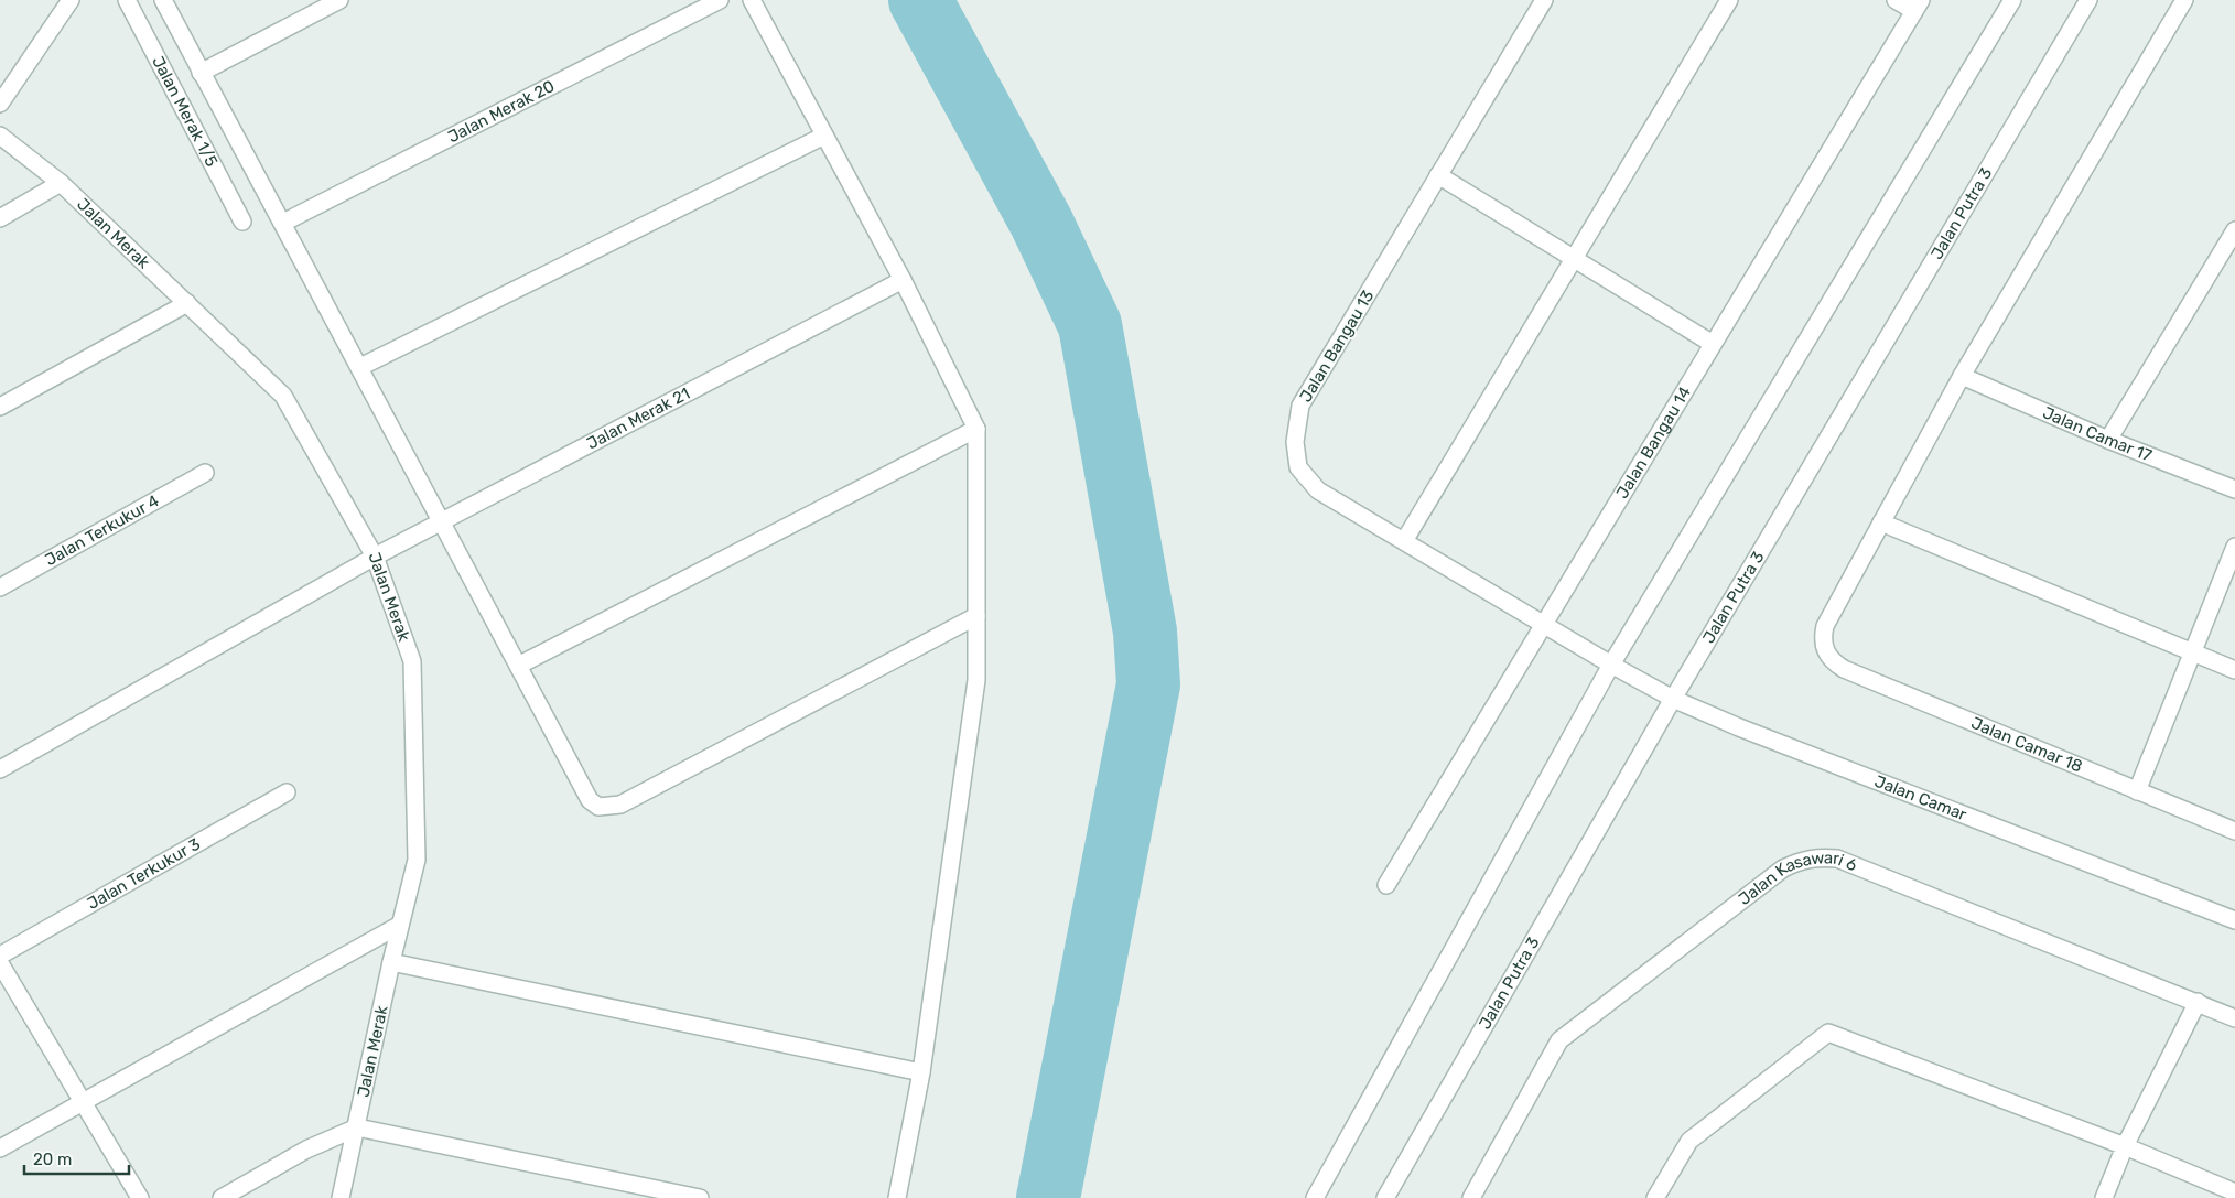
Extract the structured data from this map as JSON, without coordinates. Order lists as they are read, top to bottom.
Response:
{
  "streets": {
    "street": [
      "Jalan Merak 1/5",
      "Jalan Merak 20",
      "Jalan Putra 3",
      "Jalan Merak",
      "Jalan Bangau 13",
      "Jalan Merak 21",
      "Jalan Camar 17",
      "Jalan Bangau 14",
      "Jalan Terkukur 4",
      "Jalan Camar 18",
      "Jalan Camar",
      "Jalan Terkukur 3",
      "Jalan Kasawari 6"
    ]
  },
  "crossings": [
    ["Jalan Putra 3", "Jalan Camar"],
    ["Jalan Merak", "Jalan Merak 21"],
    ["Jalan Bangau 13", "Jalan Bangau 14"],
    ["Jalan Bangau 13", "Jalan Camar"]
  ],
  "scale_bar": "20 m"
}
